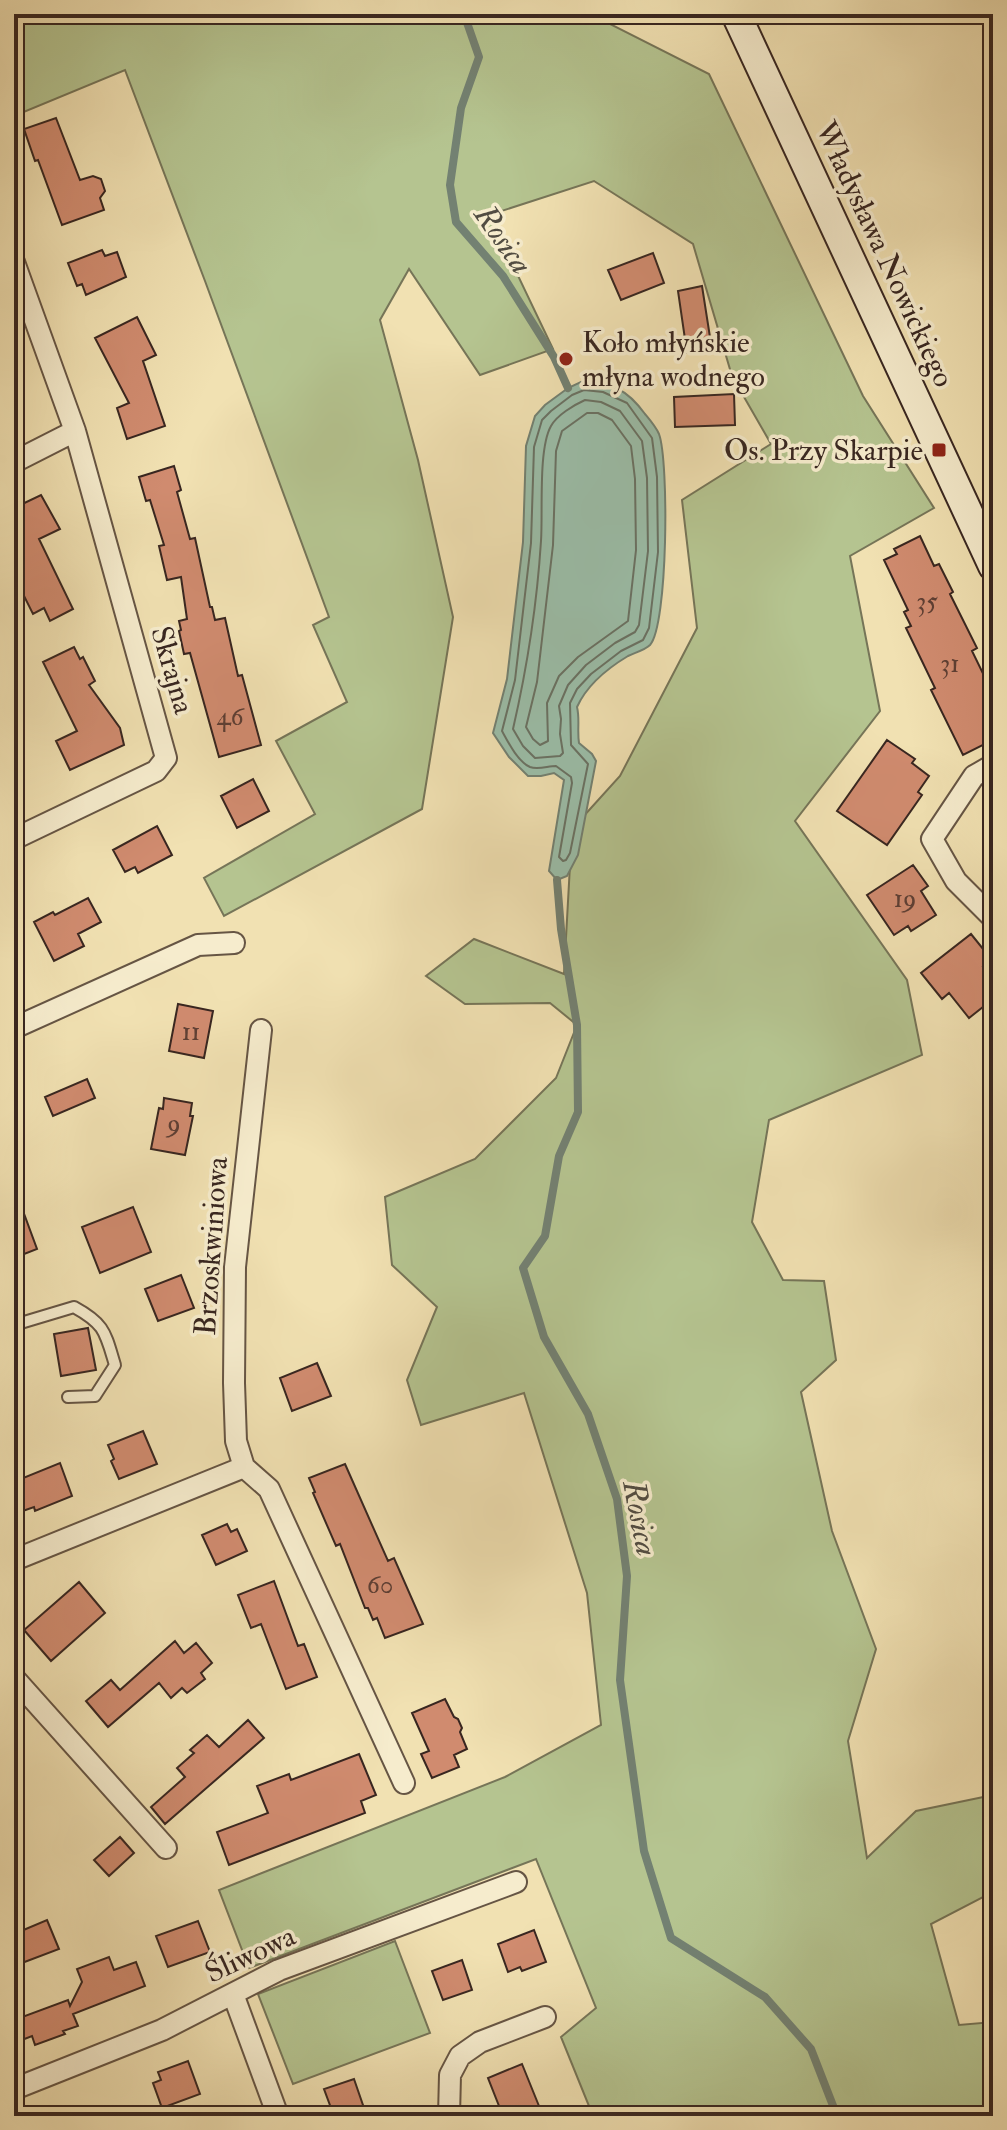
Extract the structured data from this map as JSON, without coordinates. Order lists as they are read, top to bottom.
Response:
{
  "streets": {
    "street": [
      "Władysława Nowickiego",
      "Skrajna",
      "Brzoskwiniowa",
      "Śliwowa"
    ]
  },
  "water": ["Rosica"],
  "places": {
    "other": ["Koło młyńskie młyna wodnego"],
    "transit": ["Os. Przy Skarpie"]
  },
  "house_numbers": [
    "35",
    "31",
    "46",
    "19",
    "11",
    "9",
    "60"
  ]
}
